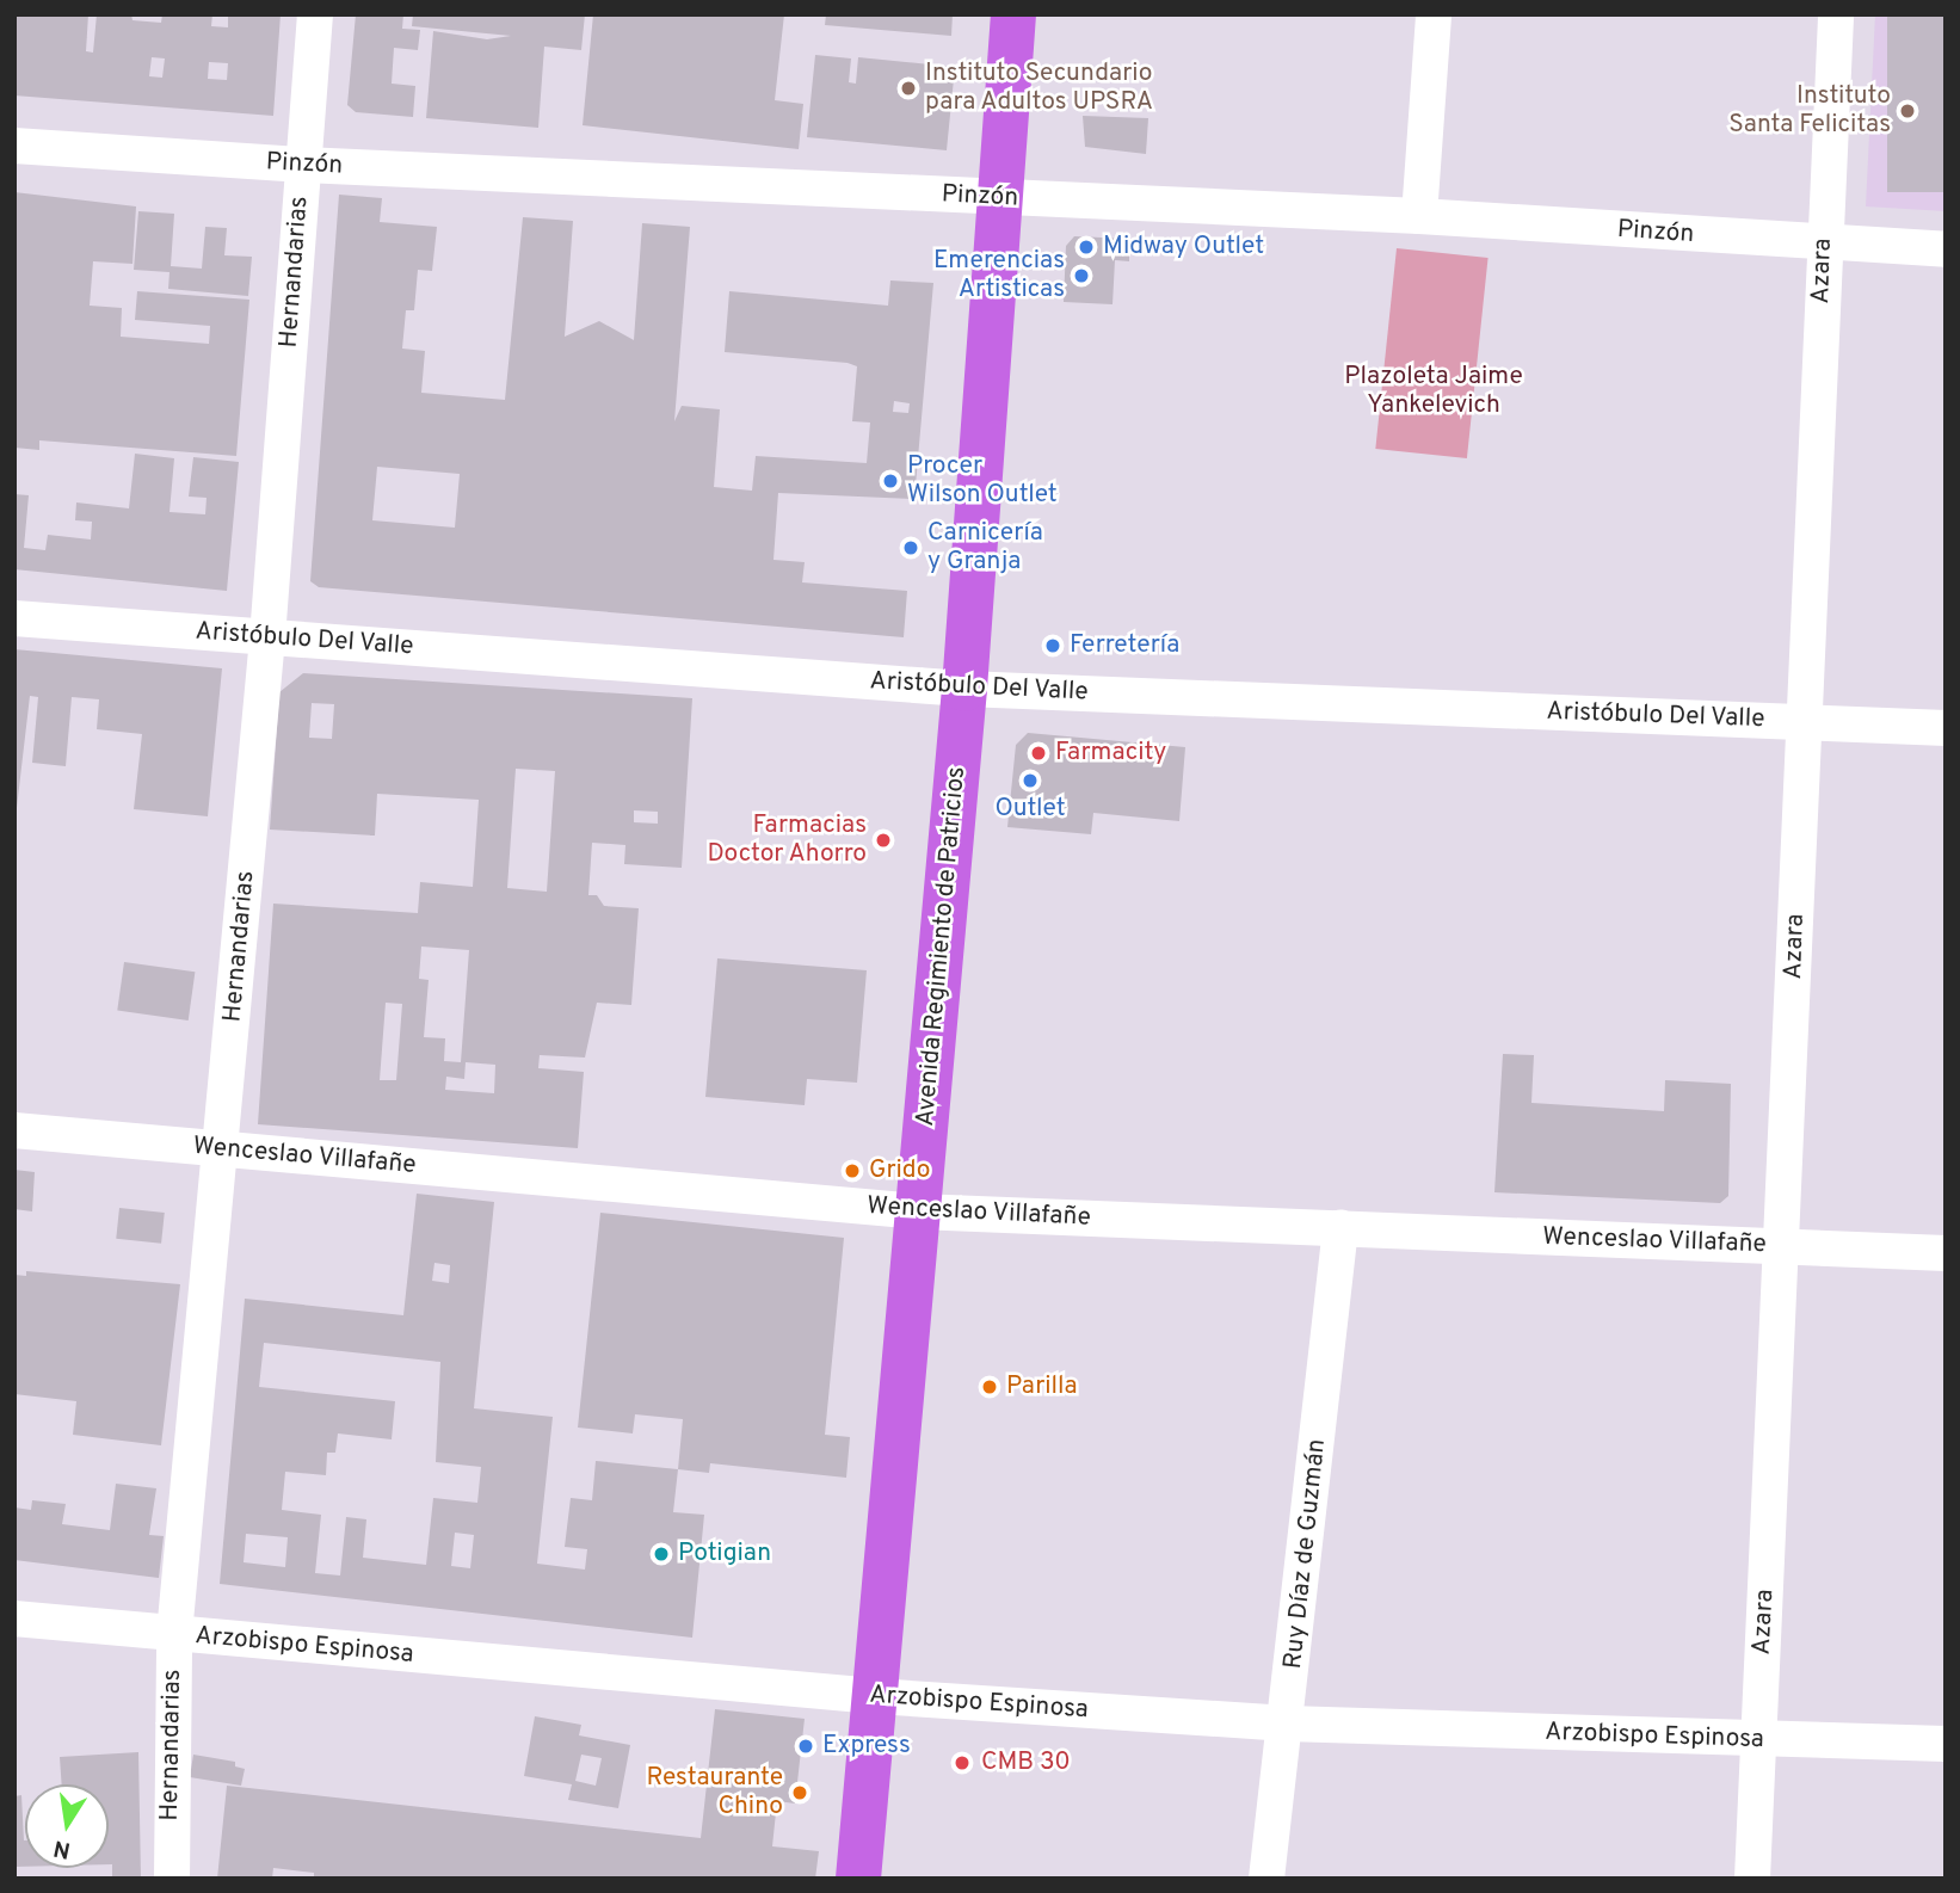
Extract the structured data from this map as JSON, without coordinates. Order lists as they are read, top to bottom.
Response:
{
  "streets": {
    "main road": ["Avenida Regimiento de Patricios"],
    "street": [
      "Pinzón",
      "Azara",
      "Hernandarias",
      "Aristóbulo Del Valle",
      "Wenceslao Villafañe",
      "Ruy Díaz de Guzmán",
      "Arzobispo Espinosa"
    ]
  },
  "crossings": [
    ["Pinzón", "Azara"],
    ["Pinzón", "Hernandarias"],
    ["Pinzón", "Avenida Regimiento de Patricios"],
    ["Azara", "Aristóbulo Del Valle"],
    ["Azara", "Wenceslao Villafañe"],
    ["Azara", "Arzobispo Espinosa"],
    ["Hernandarias", "Aristóbulo Del Valle"],
    ["Hernandarias", "Wenceslao Villafañe"],
    ["Hernandarias", "Arzobispo Espinosa"],
    ["Aristóbulo Del Valle", "Avenida Regimiento de Patricios"],
    ["Avenida Regimiento de Patricios", "Wenceslao Villafañe"],
    ["Avenida Regimiento de Patricios", "Arzobispo Espinosa"],
    ["Wenceslao Villafañe", "Ruy Díaz de Guzmán"],
    ["Ruy Díaz de Guzmán", "Arzobispo Espinosa"]
  ],
  "parks": ["Plazoleta Jaime Yankelevich"],
  "places": [
    "Instituto Secundario para Adultos UPSRA",
    "Instituto Santa Felicitas",
    "Midway Outlet",
    "Emerencias Artisticas",
    "Procer Wilson Outlet",
    "Carnicería y Granja",
    "Ferretería",
    "Farmacity",
    "Outlet",
    "Farmacias Doctor Ahorro",
    "Grido",
    "Parilla",
    "Potigian",
    "Express",
    "CMB 30",
    "Restaurante Chino"
  ],
  "north": "bottom"
}
